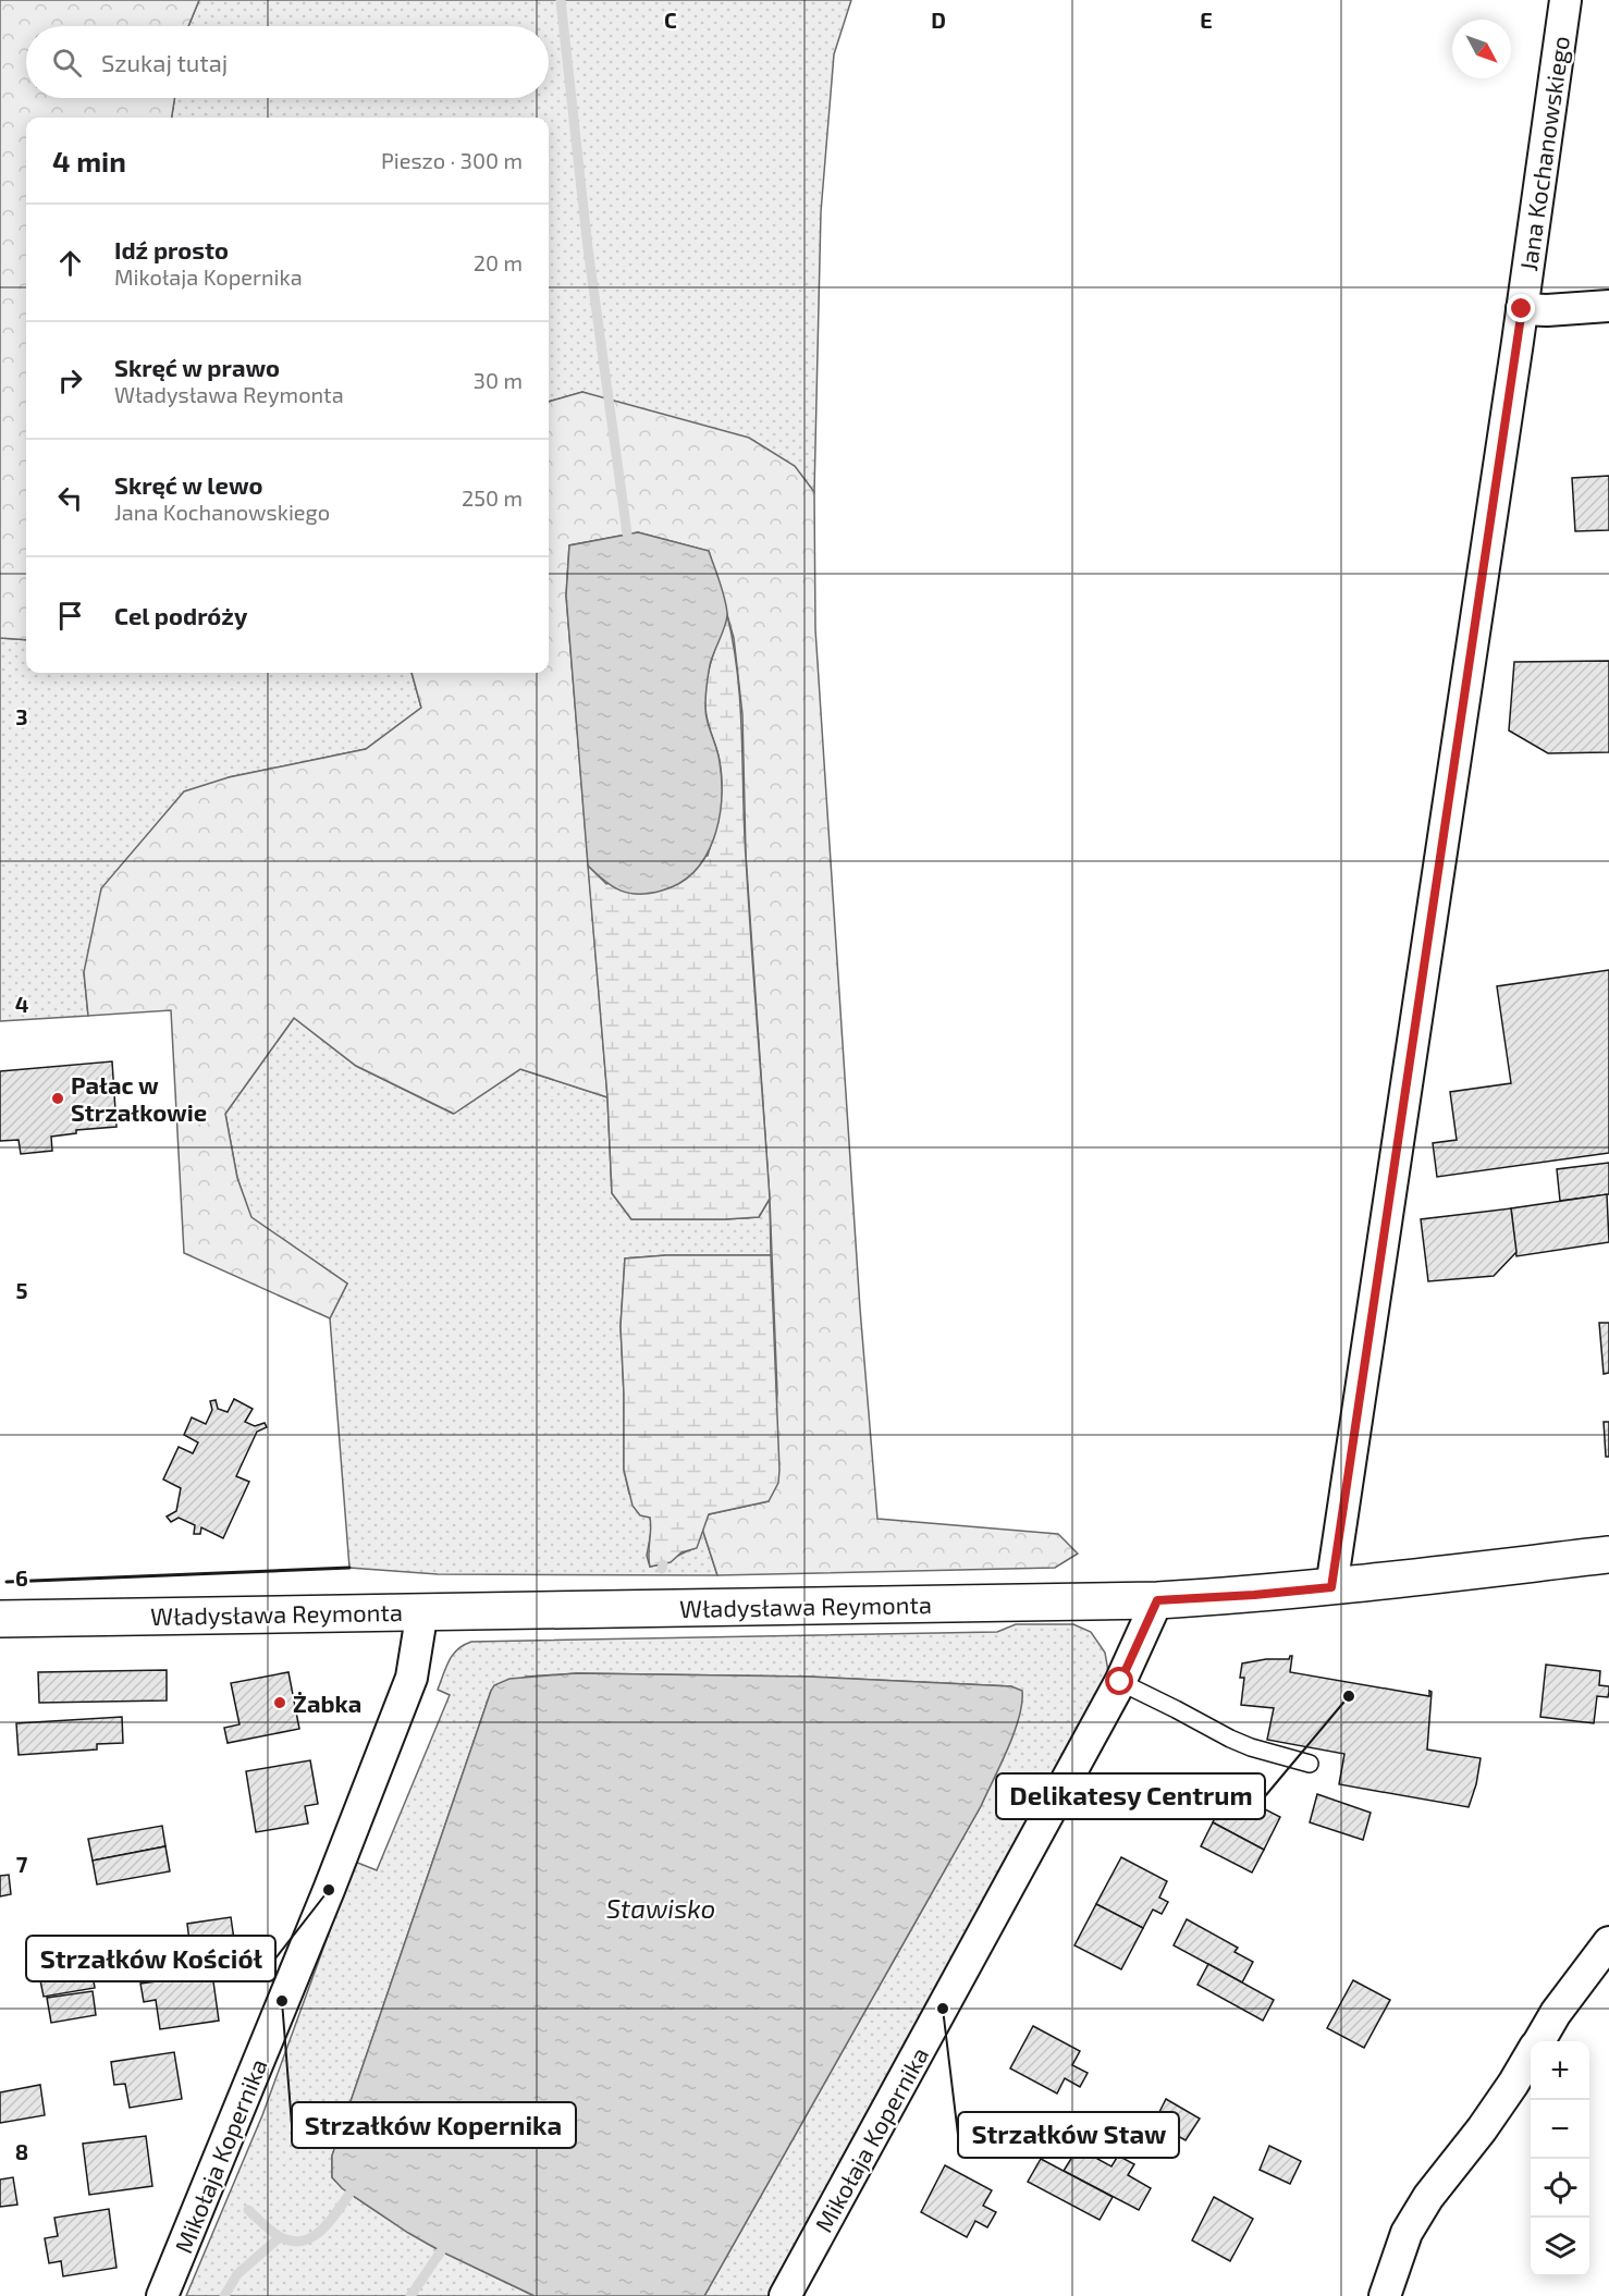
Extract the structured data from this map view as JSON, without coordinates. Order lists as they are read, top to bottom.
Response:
{
  "streets": {
    "street": ["Jana Kochanowskiego", "Władysława Reymonta", "Mikołaja Kopernika"]
  },
  "crossings": [
    ["Jana Kochanowskiego", "Władysława Reymonta"],
    ["Władysława Reymonta", "Mikołaja Kopernika"]
  ],
  "water": ["Stawisko"],
  "places": [
    "Pałac w Strzałkowie",
    "Delikatesy Centrum",
    "Żabka",
    "Strzałków Kościół",
    "Strzałków Kopernika",
    "Strzałków Staw"
  ],
  "north": "bottom right",
  "page": {
    "search": "Szukaj tutaj",
    "heading": ["4 min", "Pieszo · 300 m"],
    "list": [
      ["Idź prosto", "Mikołaja Kopernika", "20 m"],
      ["Skręć w prawo", "Władysława Reymonta", "30 m"],
      ["Skręć w lewo", "Jana Kochanowskiego", "250 m"],
      "Cel podróży"
    ],
    "map_buttons": ["+", "−"]
  },
  "grid": {
    "columns": ["C", "D", "E"],
    "rows": [
      "3",
      "4",
      "5",
      "6",
      "7",
      "8"
    ]
  }
}
